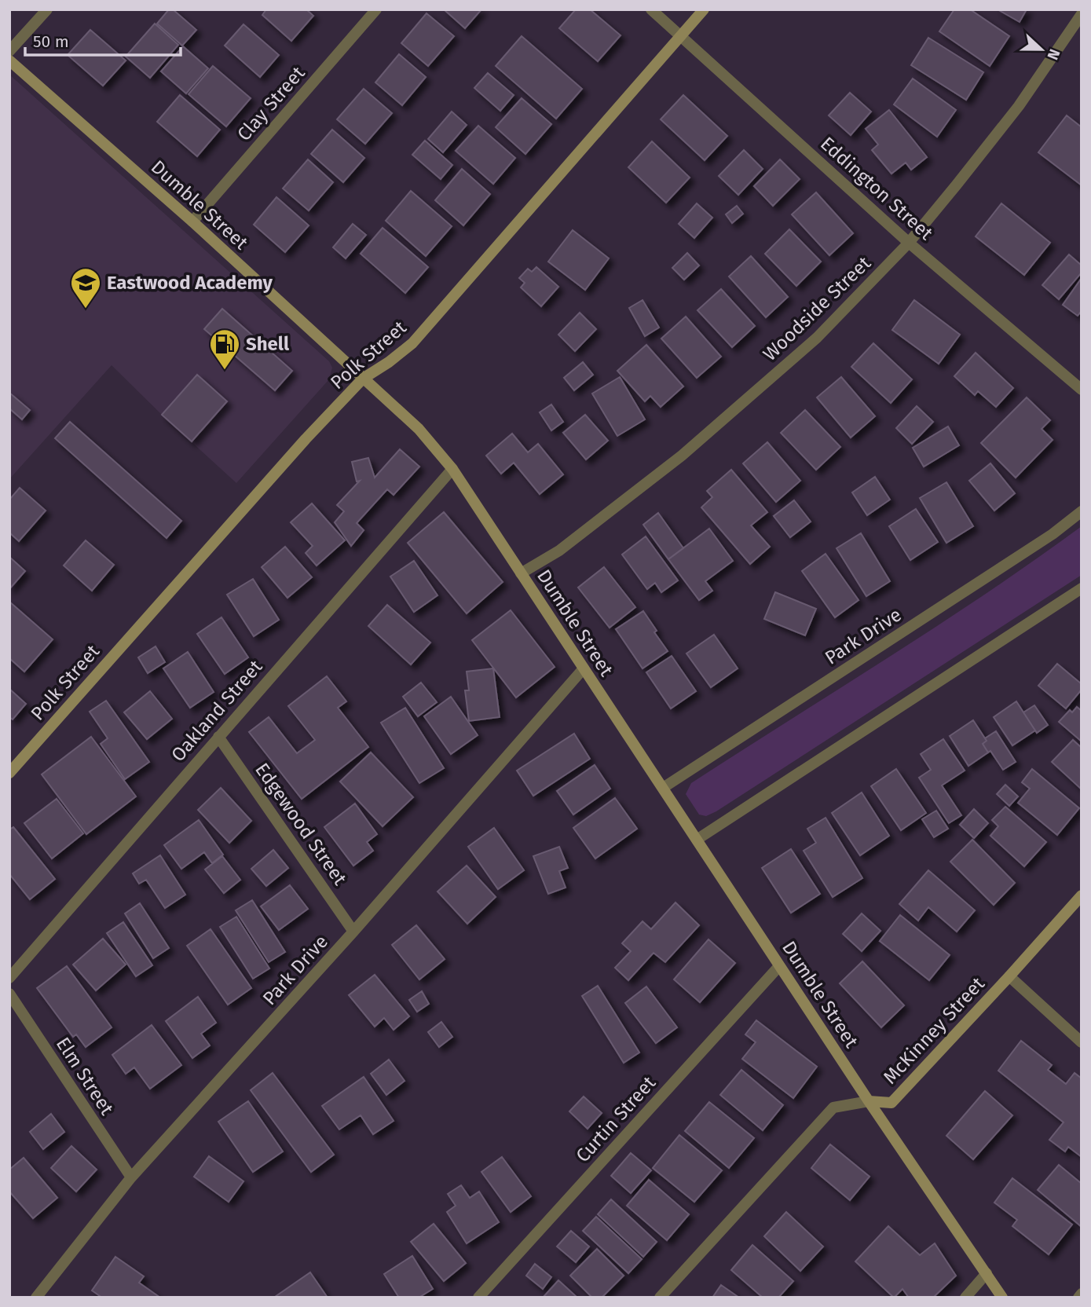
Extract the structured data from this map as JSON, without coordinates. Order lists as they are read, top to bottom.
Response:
{
  "streets": {
    "street": [
      "Clay Street",
      "Eddington Street",
      "Dumble Street",
      "Woodside Street",
      "Polk Street",
      "Park Drive",
      "Oakland Street",
      "Edgewood Street",
      "McKinney Street",
      "Elm Street",
      "Curtin Street"
    ]
  },
  "crossings": [
    ["Clay Street", "Dumble Street"],
    ["Eddington Street", "Woodside Street"],
    ["Eddington Street", "Polk Street"],
    ["Dumble Street", "Woodside Street"],
    ["Dumble Street", "Polk Street"],
    ["Dumble Street", "Park Drive"],
    ["Dumble Street", "Oakland Street"],
    ["Dumble Street", "McKinney Street"],
    ["Dumble Street", "Curtin Street"],
    ["Park Drive", "Edgewood Street"],
    ["Park Drive", "Elm Street"],
    ["Oakland Street", "Edgewood Street"]
  ],
  "places": {
    "school or university": ["Eastwood Academy"],
    "fuel station": ["Shell"]
  },
  "scale_bar": "50 m",
  "north": "right"
}
